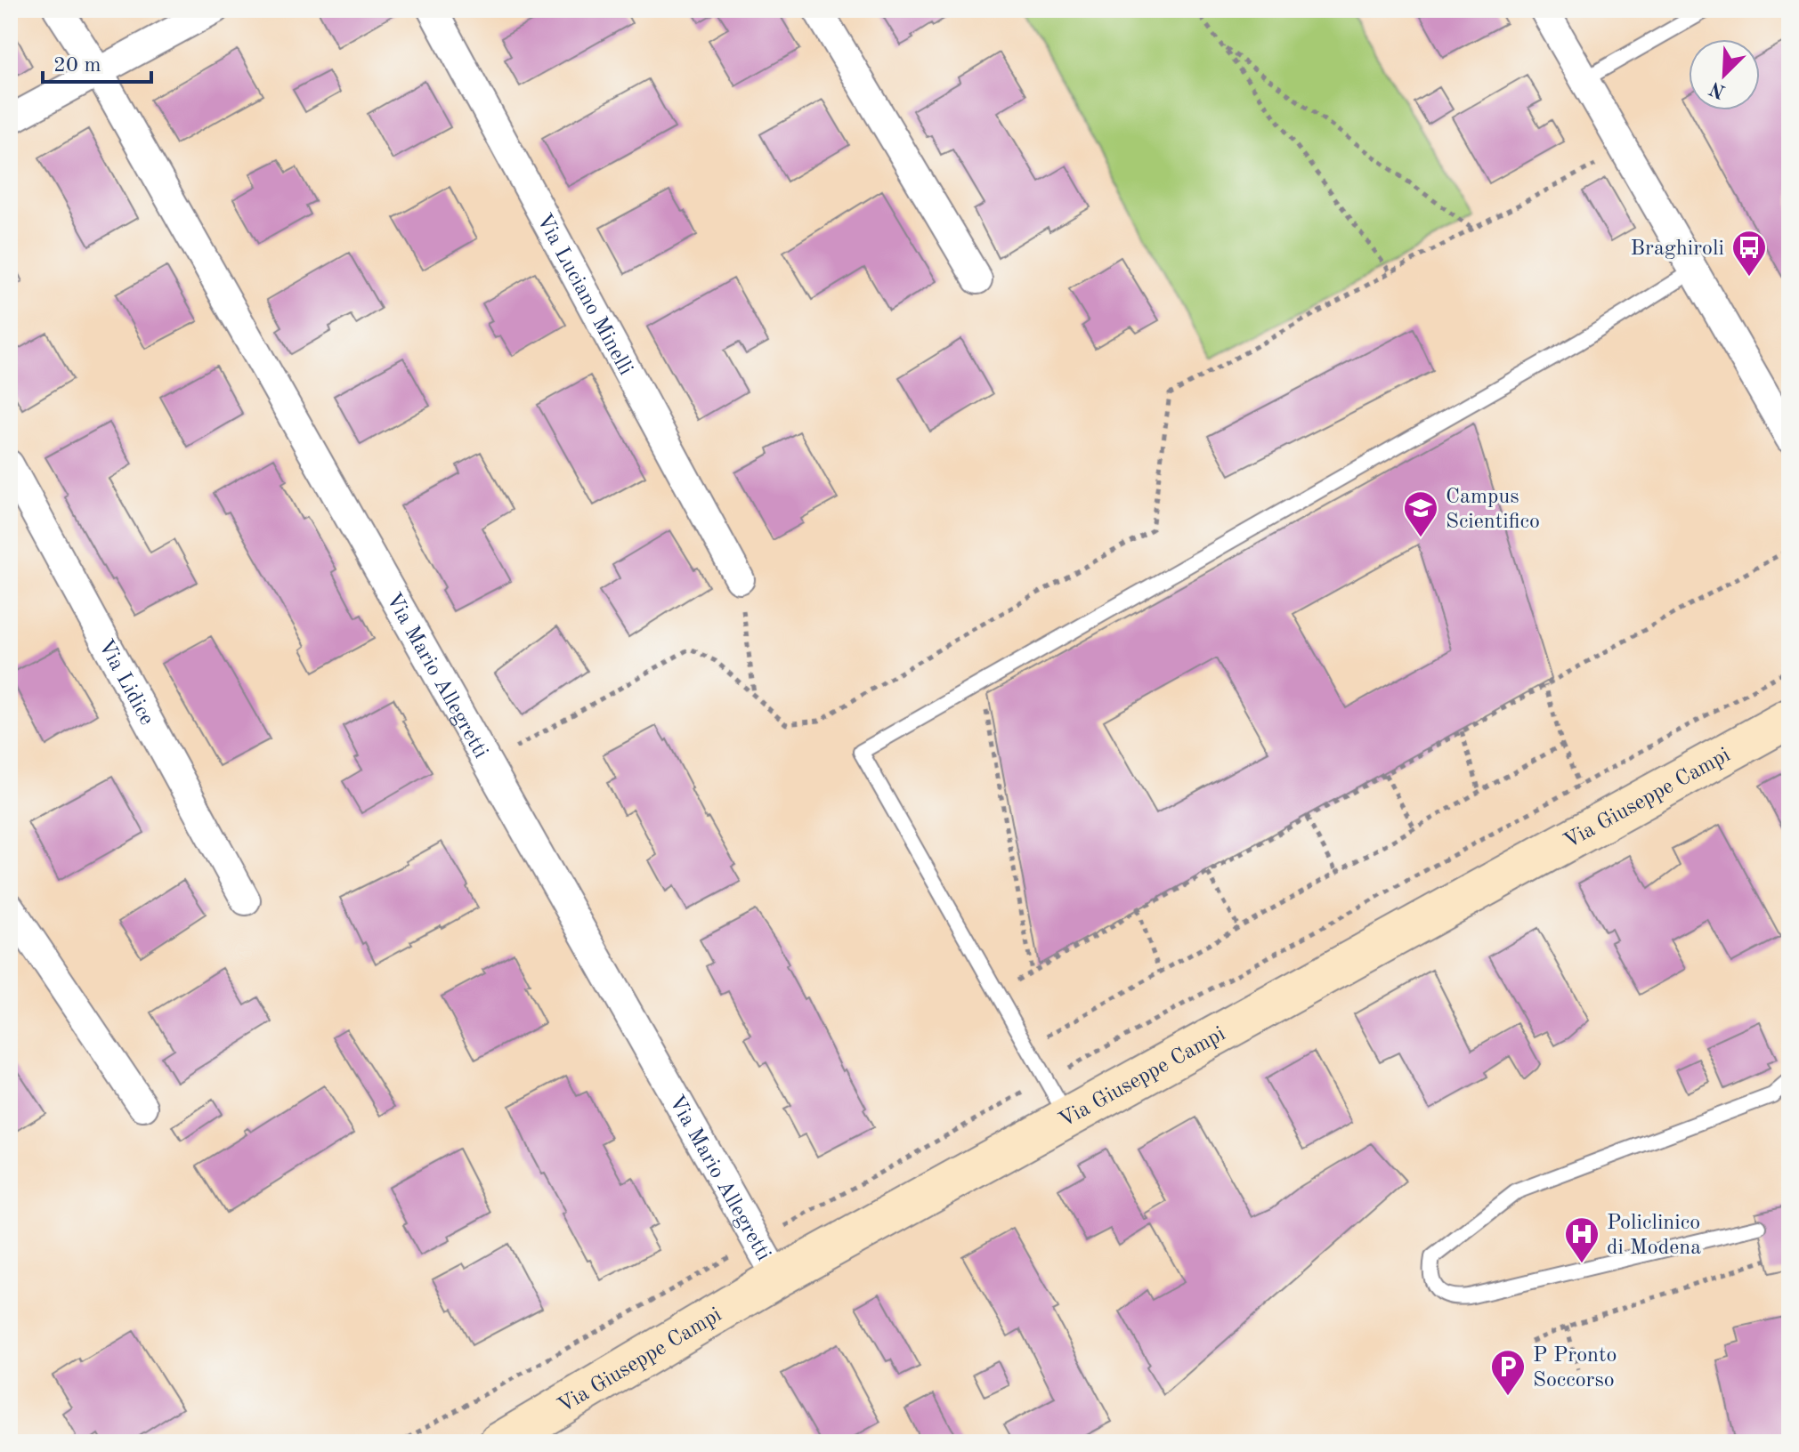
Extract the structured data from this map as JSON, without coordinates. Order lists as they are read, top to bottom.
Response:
{
  "streets": {
    "street": [
      "Via Luciano Minelli",
      "Via Mario Allegretti",
      "Via Lidice",
      "Via Giuseppe Campi"
    ]
  },
  "crossings": [
    ["Via Mario Allegretti", "Via Giuseppe Campi"]
  ],
  "places": {
    "bus stop": ["Braghiroli"],
    "school or university": ["Campus Scientifico"],
    "hospital": ["Policlinico di Modena"],
    "parking": ["P Pronto Soccorso"]
  },
  "scale_bar": "20 m",
  "north": "bottom left"
}
